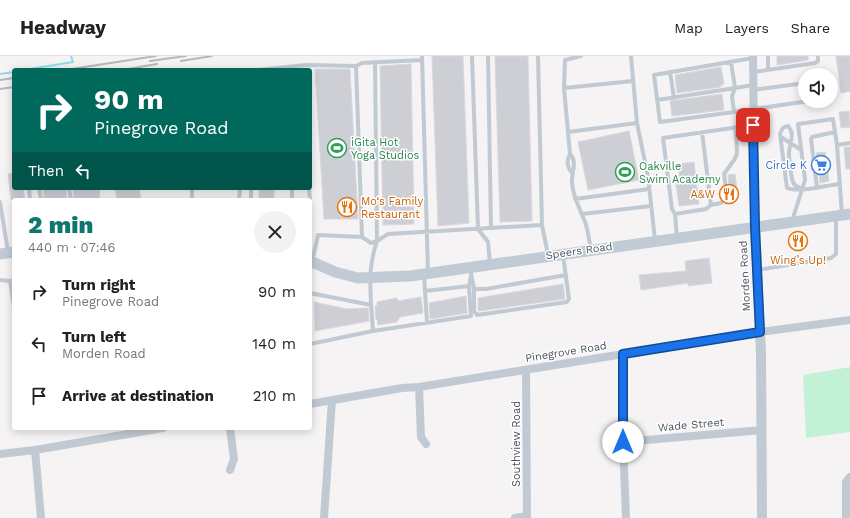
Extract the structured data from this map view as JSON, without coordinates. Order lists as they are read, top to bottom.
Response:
{
  "streets": {
    "main road": ["Speers Road"],
    "street": [
      "Morden Road",
      "Pinegrove Road",
      "Wade Street",
      "Southview Road"
    ]
  },
  "crossings": [
    ["Speers Road", "Morden Road"],
    ["Morden Road", "Pinegrove Road"],
    ["Morden Road", "Wade Street"],
    ["Pinegrove Road", "Southview Road"]
  ],
  "places": {
    "sports": ["iGita Hot Yoga Studios", "Oakville Swim Academy"],
    "supermarket": ["Circle K"],
    "restaurant": ["A&W", "Mo‘s Family Restaurant", "Wing’s Up!"]
  },
  "page": {
    "header": "Headway",
    "nav": ["Map", "Layers", "Share"],
    "turn": ["90 m", "Pinegrove Road"],
    "then": "Then",
    "heading": ["2 min", "440 m · 07:46"],
    "list": [
      {
        "name": "Turn right",
        "note": "Pinegrove Road",
        "value": "90 m"
      },
      {
        "name": "Turn left",
        "note": "Morden Road",
        "value": "140 m"
      },
      {
        "name": "Arrive at destination",
        "value": "210 m"
      }
    ]
  }
}
